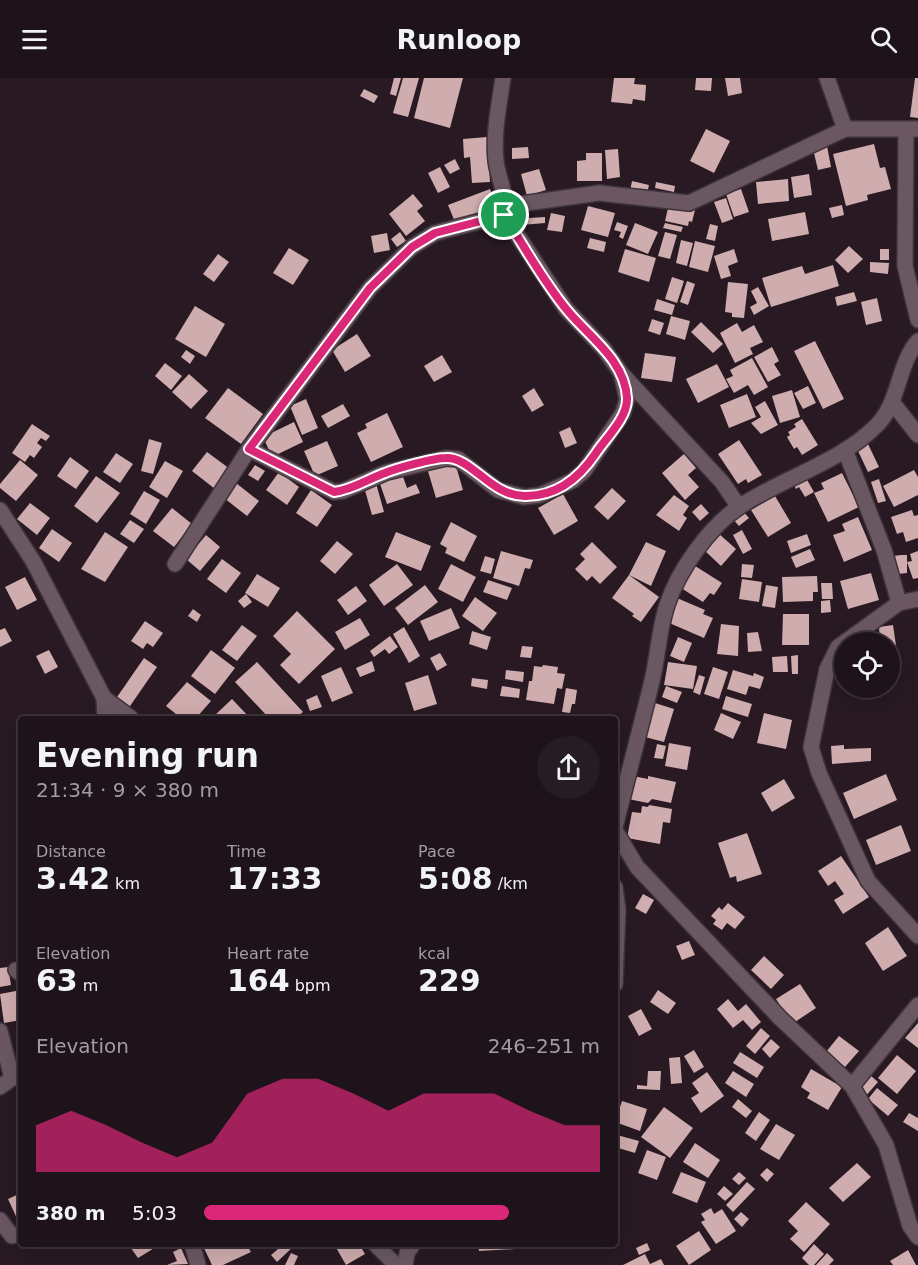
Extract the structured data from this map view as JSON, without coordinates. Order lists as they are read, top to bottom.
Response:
{
  "page": {
    "header": "Runloop",
    "heading": ["Evening run", "21:34 · 9 × 380 m"],
    "stats": [
      ["Distance", "3.42 km"],
      ["Time", "17:33"],
      ["Pace", "5:08 /km"],
      ["Elevation", "63 m"],
      ["Heart rate", "164 bpm"],
      ["kcal", "229"]
    ],
    "chart": ["Elevation", "246–251 m"],
    "list": [
      {
        "name": "380 m",
        "note": "5:03"
      }
    ]
  }
}
